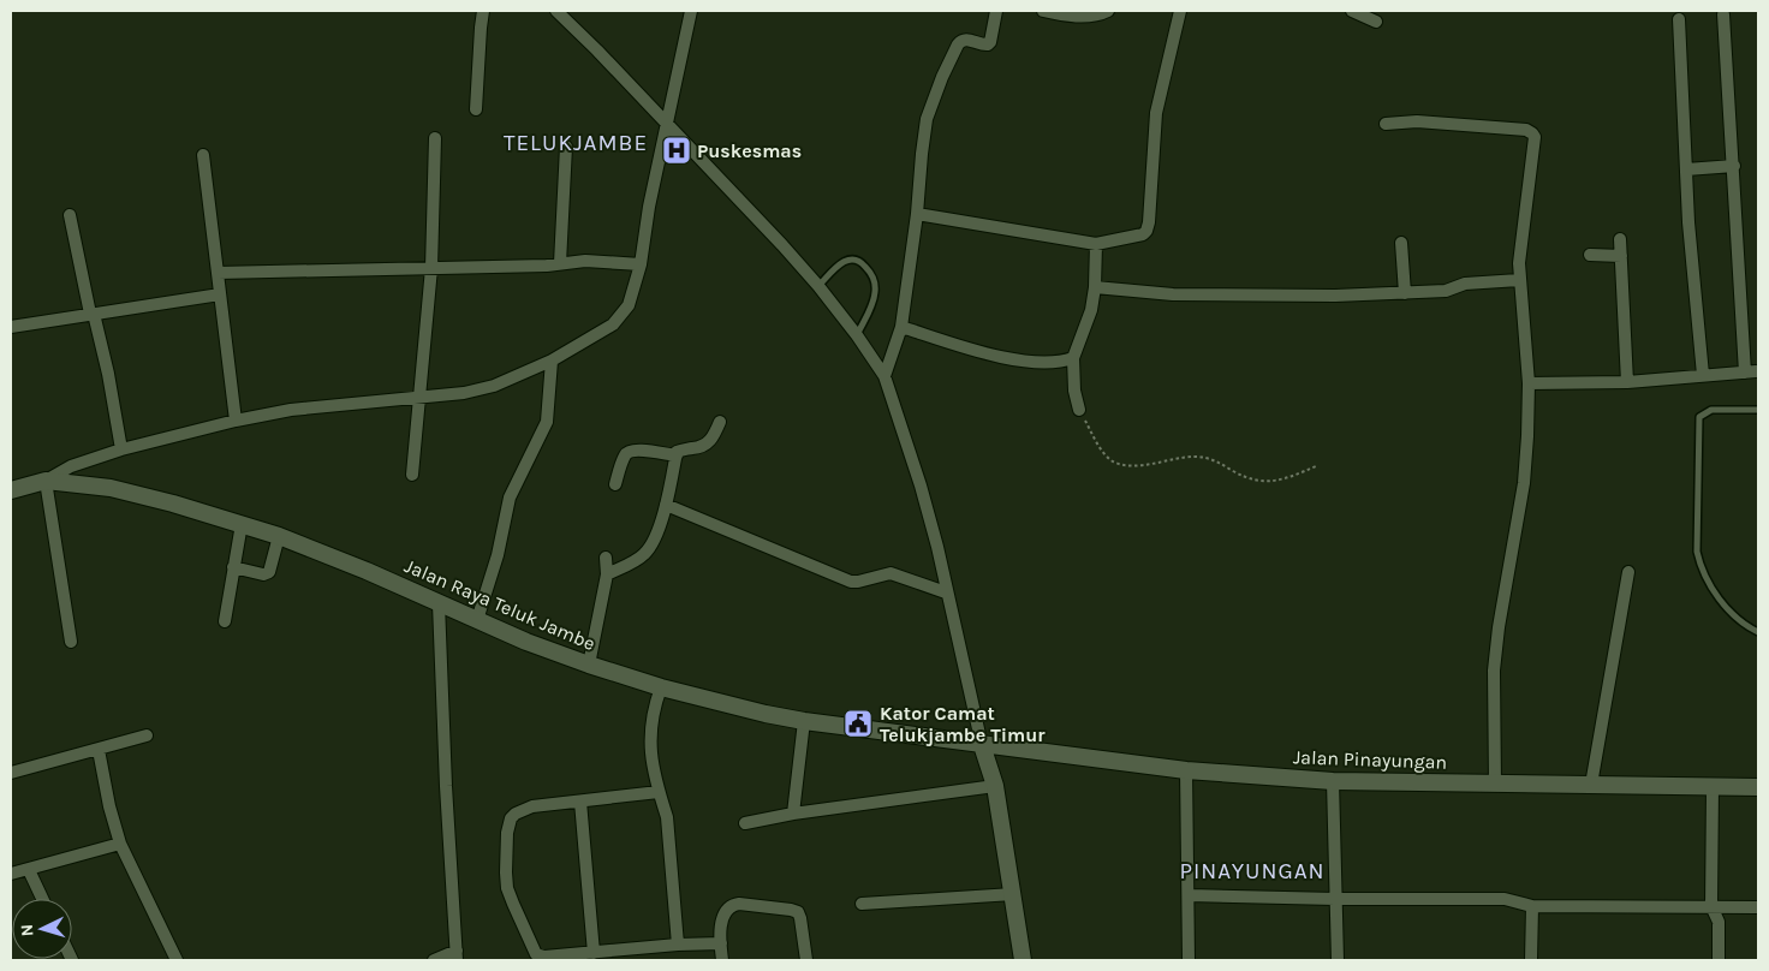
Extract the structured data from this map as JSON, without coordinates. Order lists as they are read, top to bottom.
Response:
{
  "streets": {
    "main road": ["Jalan Raya Teluk Jambe", "Jalan Pinayungan"]
  },
  "crossings": [
    ["Jalan Raya Teluk Jambe", "Jalan Pinayungan"]
  ],
  "districts": ["TELUKJAMBE", "PINAYUNGAN"],
  "places": {
    "hospital": ["Puskesmas"],
    "public building": ["Kator Camat Telukjambe Timur"]
  },
  "north": "left"
}
